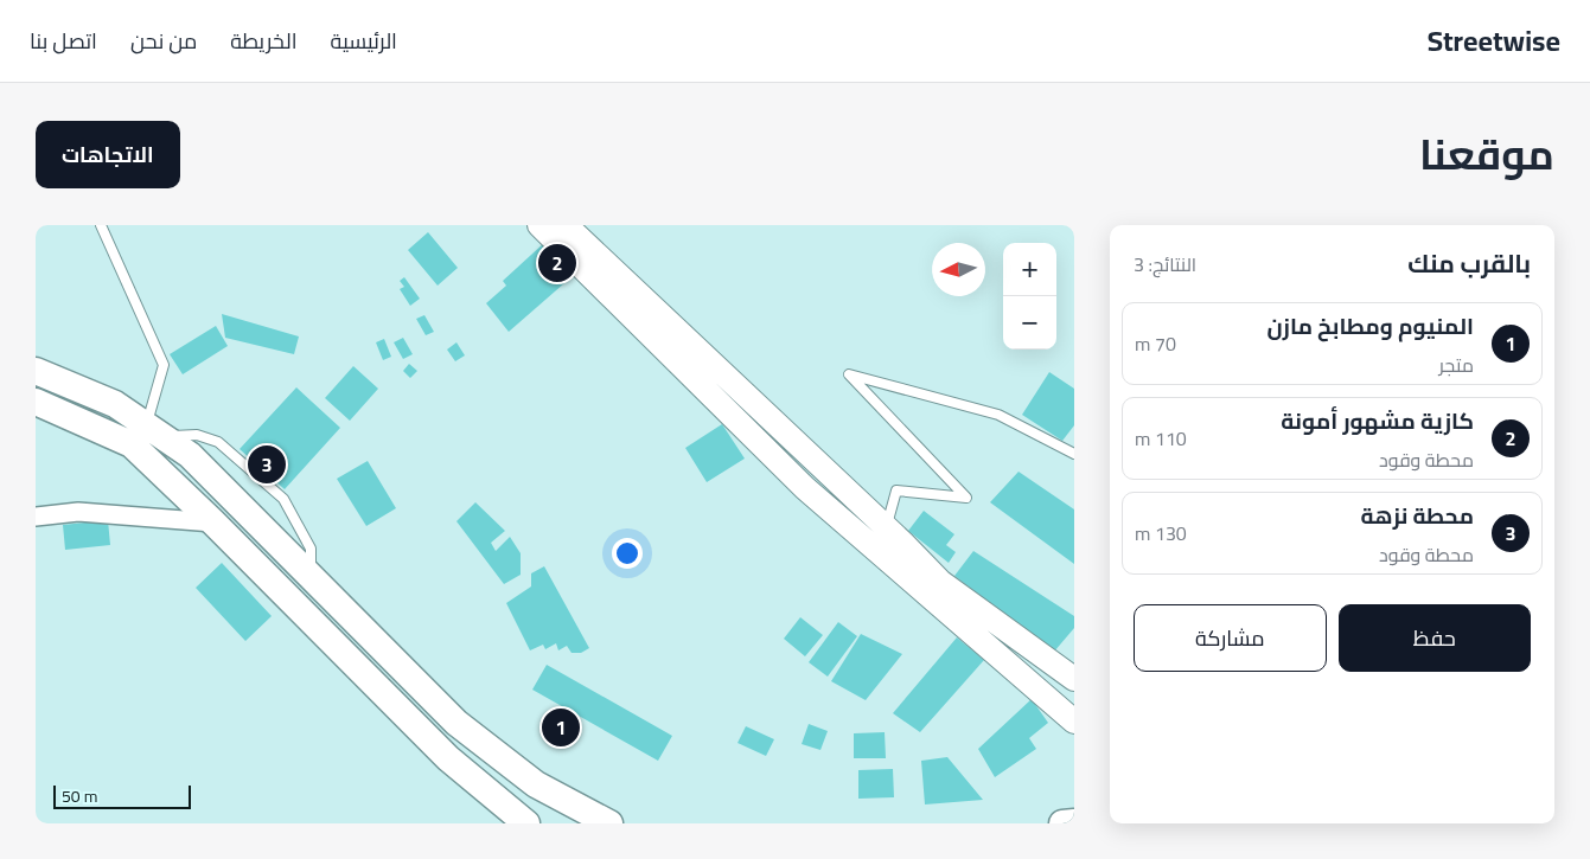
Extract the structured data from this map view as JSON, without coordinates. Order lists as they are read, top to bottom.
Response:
{
  "scale_bar": "50 m",
  "north": "left",
  "page": {
    "header": "Streetwise",
    "nav": [
      "الرئيسية",
      "الخريطة",
      "من نحن",
      "اتصل بنا"
    ],
    "title": "موقعنا",
    "buttons": [
      "الاتجاهات",
      ["حفظ", "مشاركة"]
    ],
    "heading": ["بالقرب منك", "النتائج: 3"],
    "pins": ["2", "3", "1"],
    "map_buttons": ["+", "−"],
    "list": [
      {
        "mark": "1",
        "name": "المنيوم ومطابخ مازن",
        "note": "متجر",
        "value": "70 m"
      },
      {
        "mark": "2",
        "name": "كازية مشهور أمونة",
        "note": "محطة وقود",
        "value": "110 m"
      },
      {
        "mark": "3",
        "name": "محطة نزهة",
        "note": "محطة وقود",
        "value": "130 m"
      }
    ],
    "scale": "50 m"
  }
}
